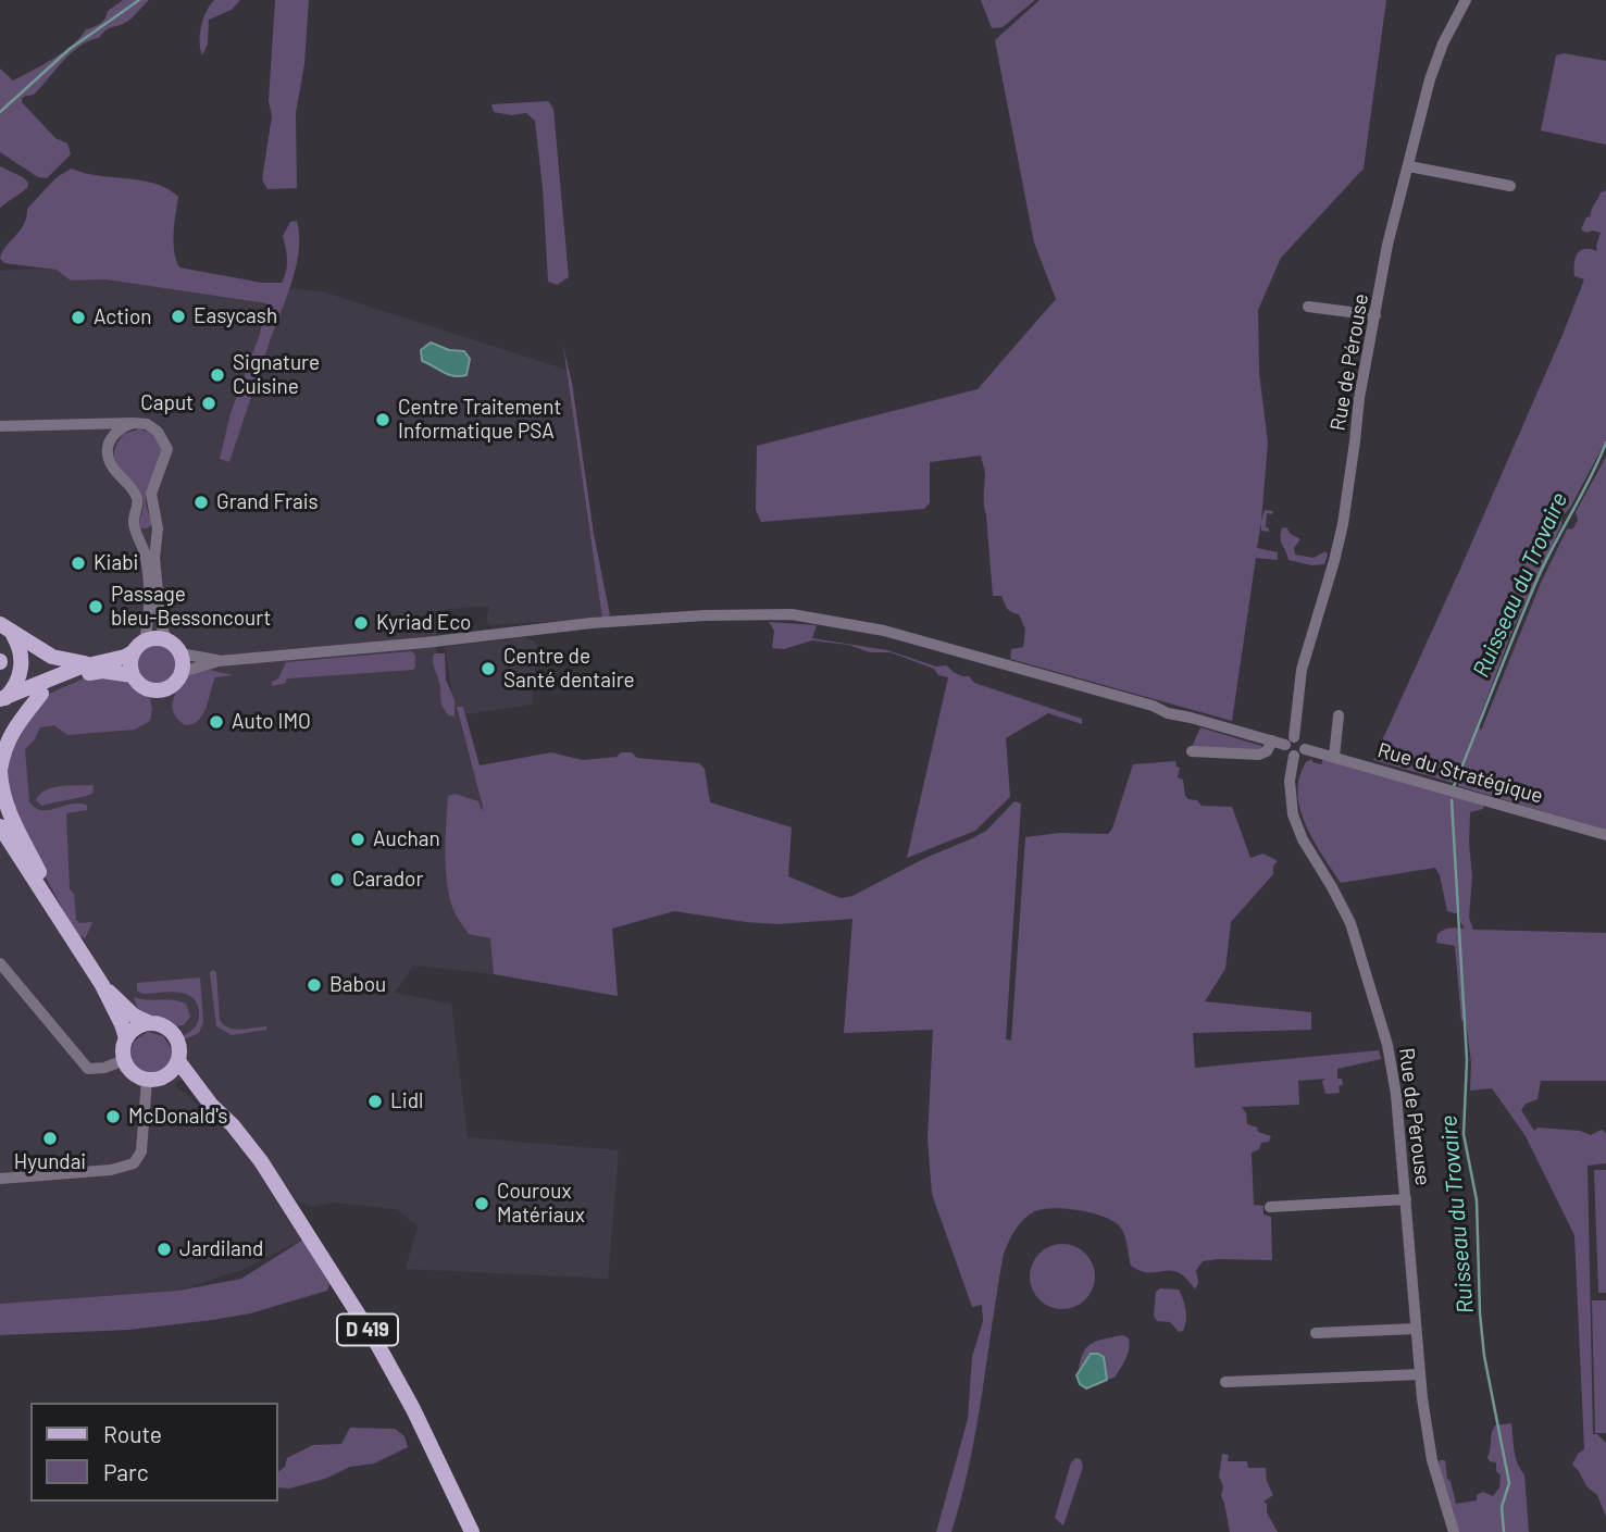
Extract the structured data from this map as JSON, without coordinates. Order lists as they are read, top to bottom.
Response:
{
  "streets": {
    "main road": ["D 419"],
    "street": ["Rue de Pérouse", "Rue du Stratégique"]
  },
  "crossings": [
    ["Rue de Pérouse", "Rue du Stratégique"]
  ],
  "water": ["Ruisseau du Trovaire"],
  "places": [
    "Easycash",
    "Action",
    "Signature Cuisine",
    "Caput",
    "Centre Traitement Informatique PSA",
    "Grand Frais",
    "Kiabi",
    "Passage bleu-Bessoncourt",
    "Kyriad Eco",
    "Centre de Santé dentaire",
    "Auto IMO",
    "Auchan",
    "Carador",
    "Babou",
    "Lidl",
    "McDonald's",
    "Hyundai",
    "Couroux Matériaux",
    "Jardiland"
  ],
  "legend": ["Route", "Parc"]
}
